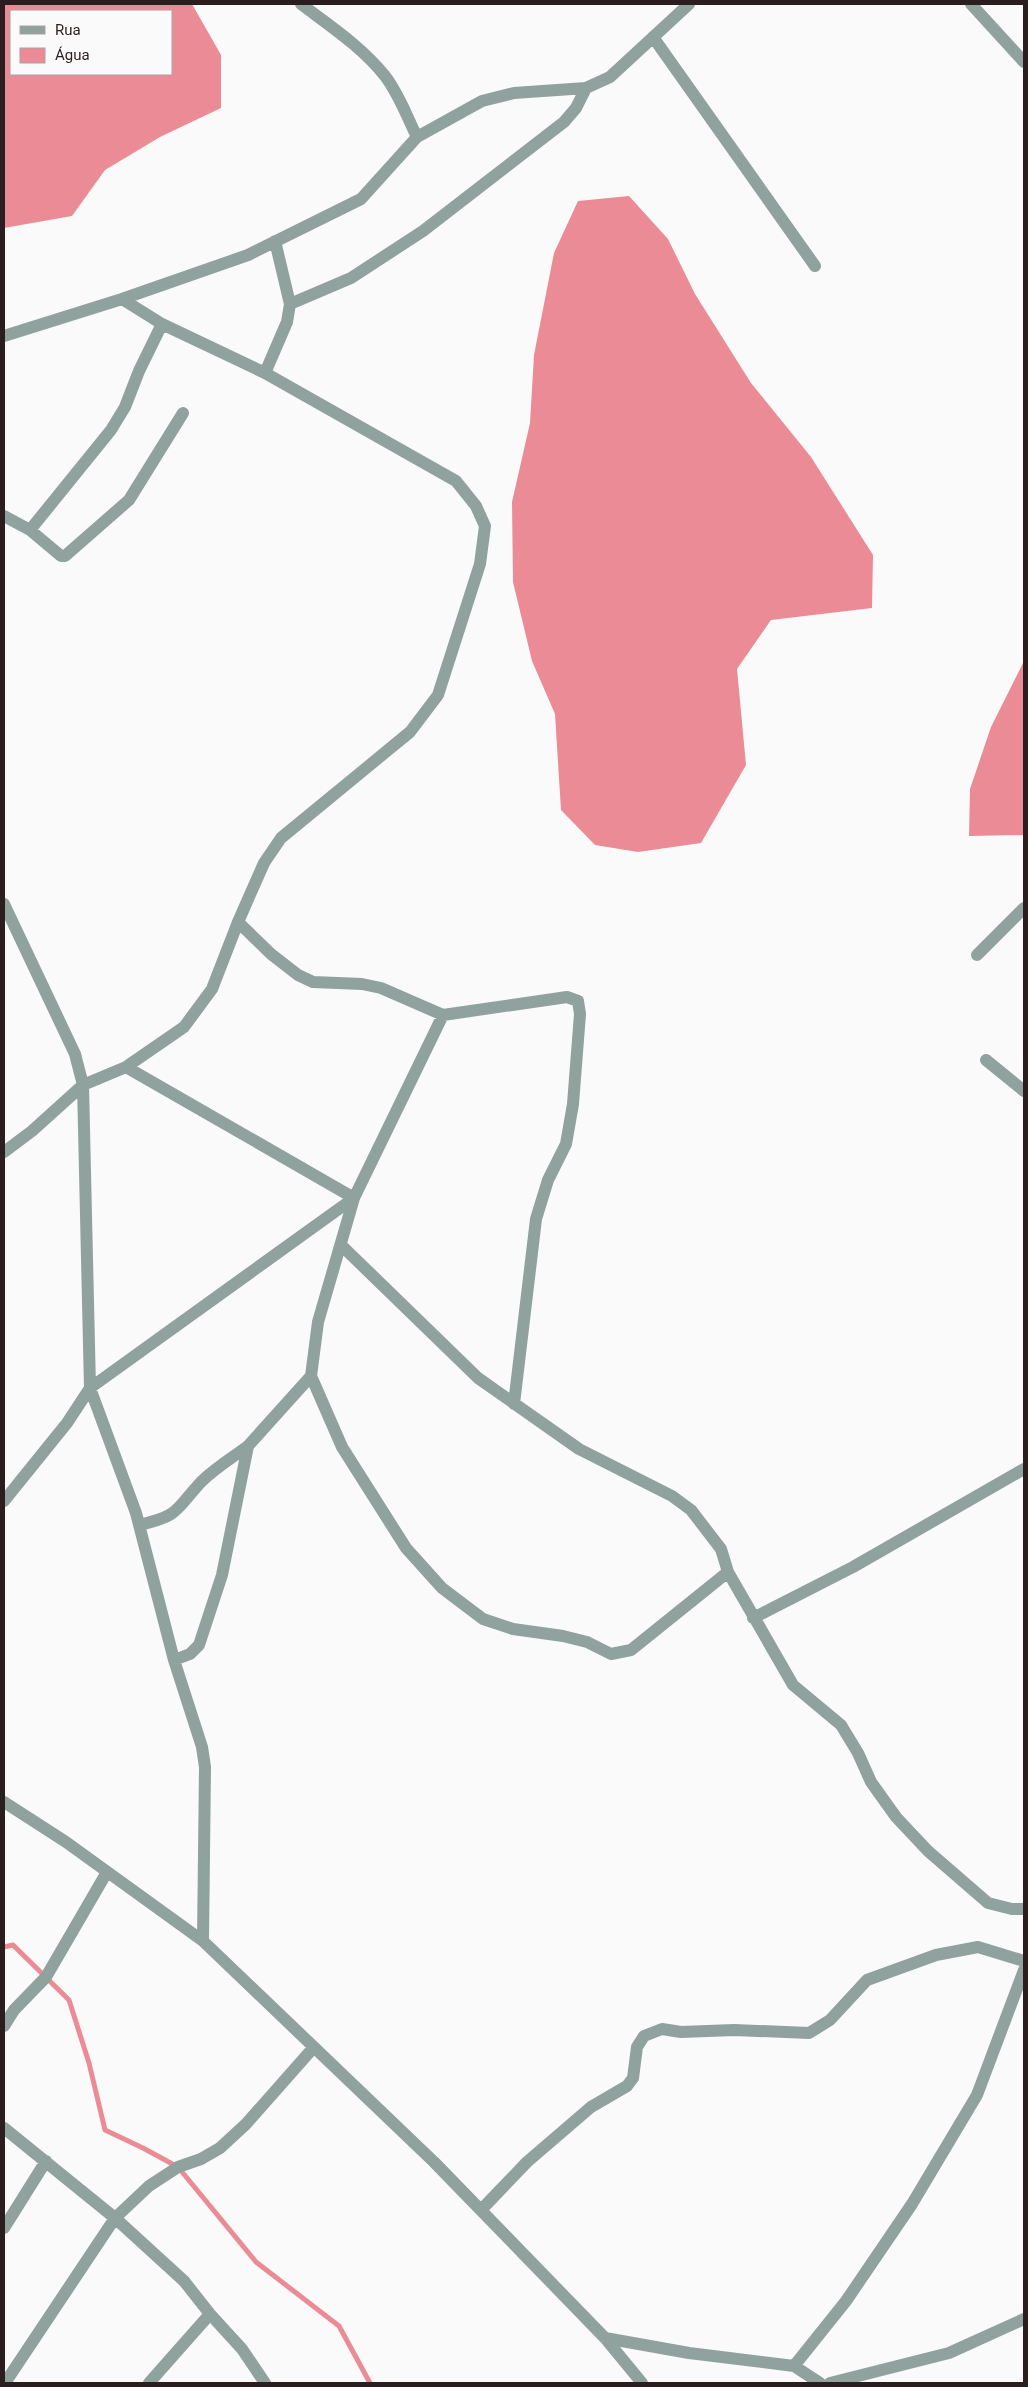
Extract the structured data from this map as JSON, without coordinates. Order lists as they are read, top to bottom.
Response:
{
  "legend": ["Rua", "Água"]
}
